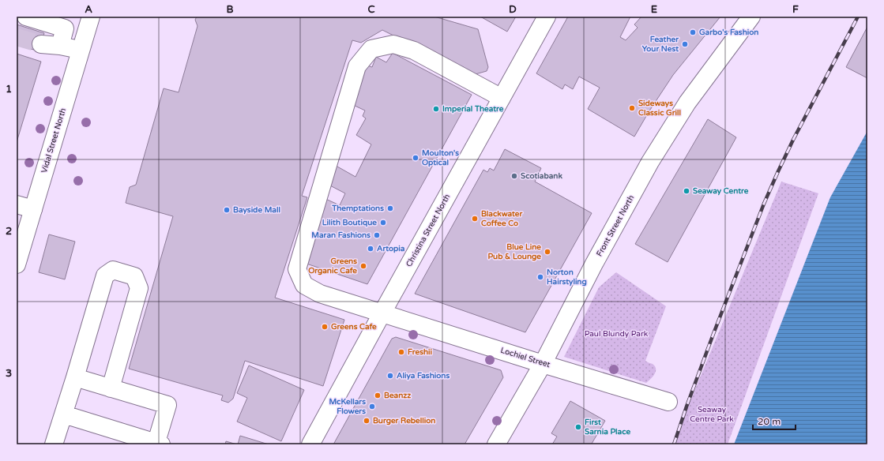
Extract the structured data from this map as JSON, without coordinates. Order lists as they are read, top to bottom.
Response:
{
  "streets": {
    "street": [
      "Vidal Street North",
      "Front Street North",
      "Christina Street North",
      "Lochiel Street"
    ]
  },
  "crossings": [
    ["Front Street North", "Lochiel Street"],
    ["Christina Street North", "Lochiel Street"]
  ],
  "parks": ["Paul Blundy Park", "Seaway Centre Park"],
  "places": [
    "Garbo's Fashion",
    "Feather Your Nest",
    "Sideways Classic Grill",
    "Imperial Theatre",
    "Moulton's Optical",
    "Scotiabank",
    "Seaway Centre",
    "Themptations",
    "Bayside Mall",
    "Blackwater Coffee Co",
    "Lilith Boutique",
    "Maran Fashions",
    "Artopia",
    "Blue Line Pub & Lounge",
    "Greens Organic Cafe",
    "Norton Hairstyling",
    "Greens Cafe",
    "Freshii",
    "Aliya Fashions",
    "Beanzz",
    "McKellars Flowers",
    "Burger Rebellion",
    "First Sarnia Place"
  ],
  "scale_bar": "20 m",
  "grid": {
    "columns": [
      "A",
      "B",
      "C",
      "D",
      "E",
      "F"
    ],
    "rows": ["1", "2", "3"]
  }
}
